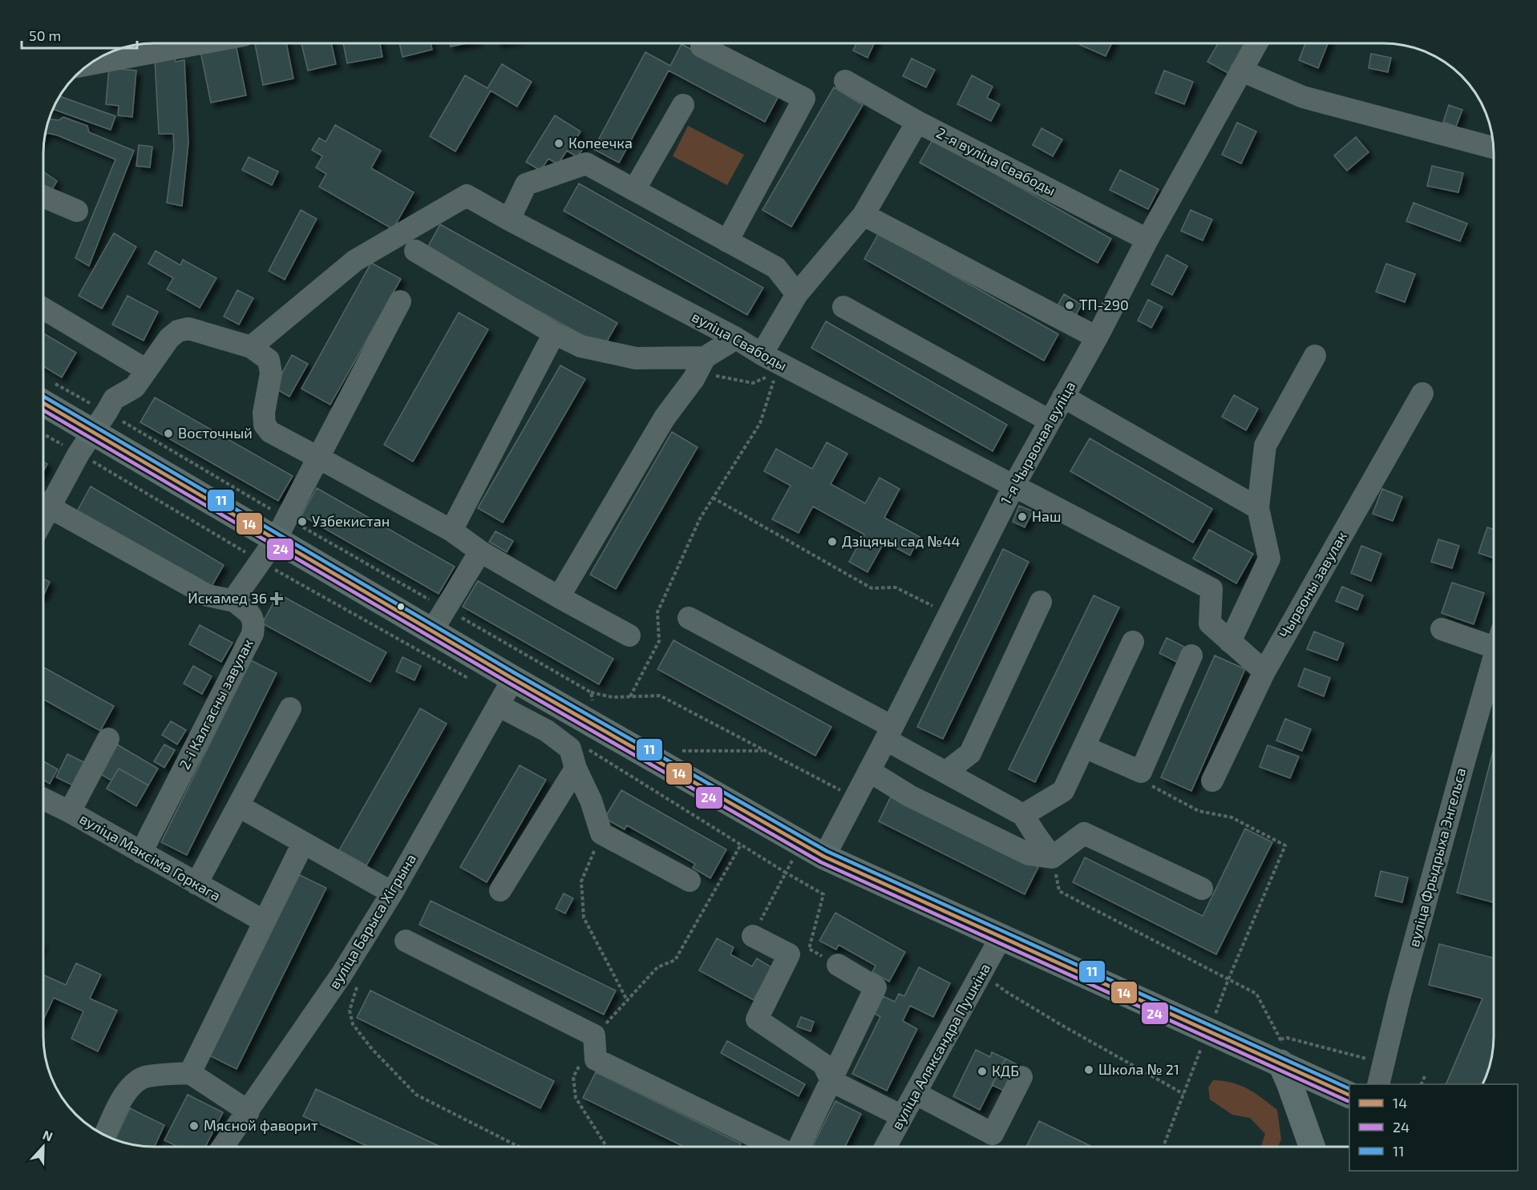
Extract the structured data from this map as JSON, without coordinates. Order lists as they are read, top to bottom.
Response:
{
  "streets": {
    "street": [
      "2-я вуліца Свабоды",
      "вуліца Свабоды",
      "1-я Чырвоная вуліца",
      "Чырвоны завулак",
      "2-і Калгасны завулак",
      "вуліца Максіма Горкага",
      "вуліца Фрыдрыха Энгельса",
      "вуліца Барыса Хігрына",
      "вуліца Аляксандра Пушкіна"
    ]
  },
  "crossings": [
    ["2-я вуліца Свабоды", "1-я Чырвоная вуліца"],
    ["вуліца Свабоды", "1-я Чырвоная вуліца"],
    ["2-і Калгасны завулак", "вуліца Максіма Горкага"]
  ],
  "places": {
    "other": [
      "Копеечка",
      "ТП-290",
      "Восточный",
      "Наш",
      "Узбекистан",
      "Дзіцячы сад №44",
      "Школа № 21",
      "КДБ",
      "Мясной фаворит"
    ],
    "health": ["Искамед 36"]
  },
  "lines": ["transit line 11", "transit line 14", "transit line 24"],
  "legend": ["14", "24", "11"],
  "scale_bar": "50 m",
  "north": "top"
}
